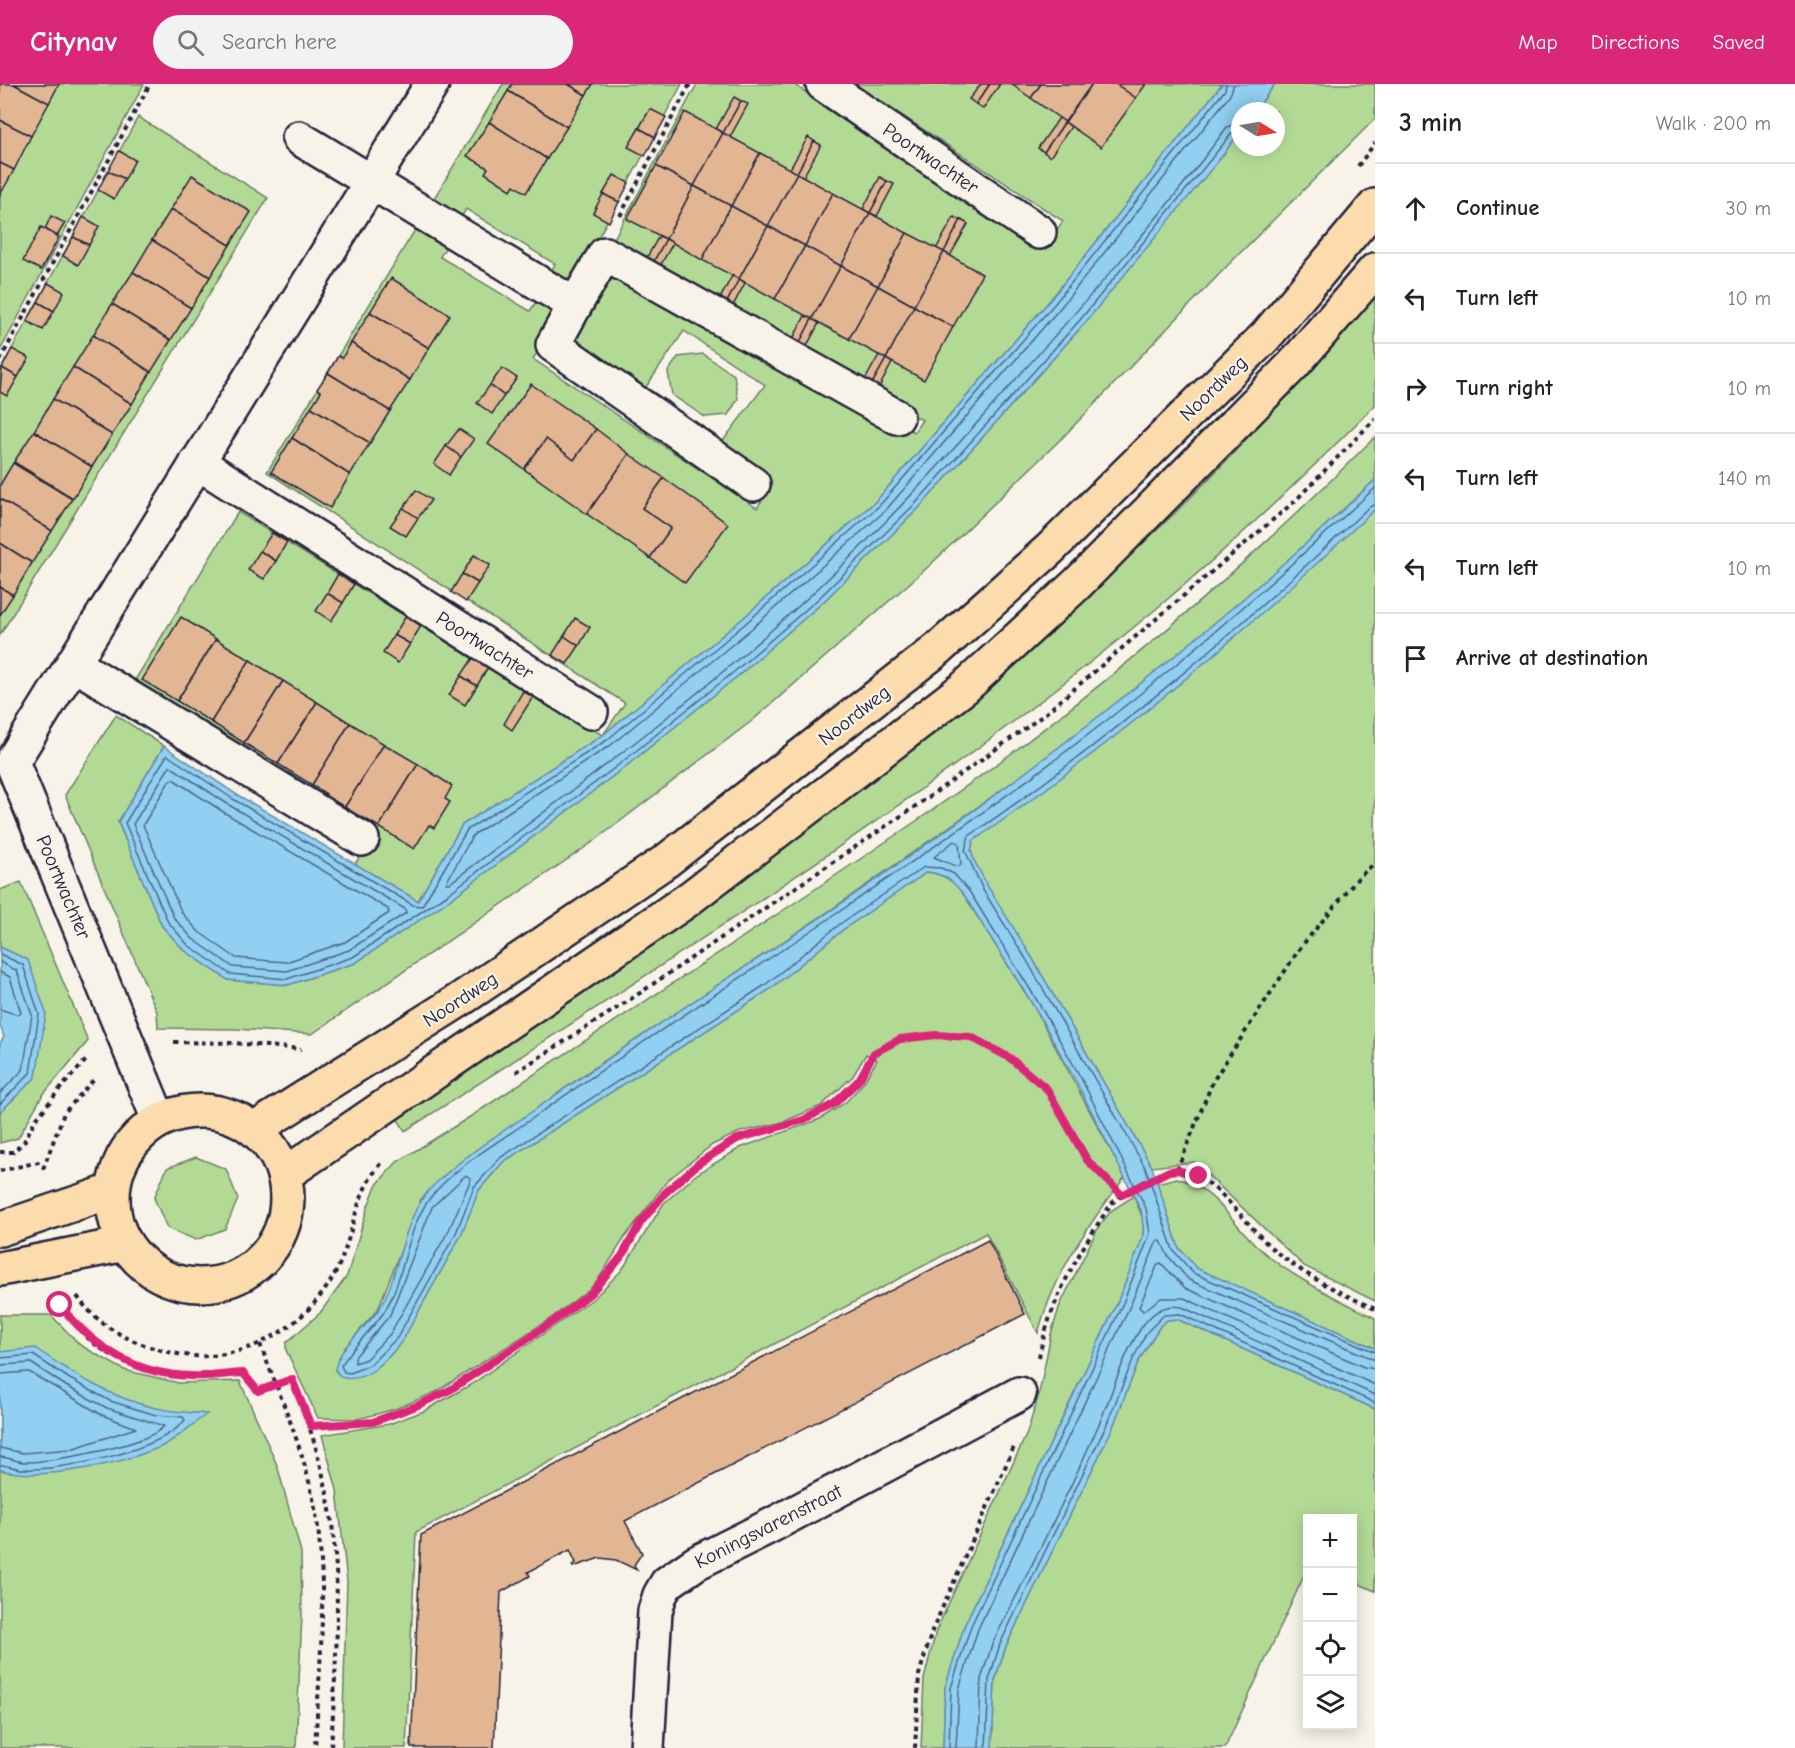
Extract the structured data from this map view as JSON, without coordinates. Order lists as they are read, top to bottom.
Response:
{
  "streets": {
    "main road": ["Noordweg"],
    "street": ["Poortwachter", "Koningsvarenstraat"]
  },
  "crossings": [
    ["Poortwachter", "Noordweg"]
  ],
  "north": "right",
  "page": {
    "header": "Citynav",
    "search": "Search here",
    "nav": ["Map", "Directions", "Saved"],
    "heading": ["3 min", "Walk · 200 m"],
    "list": [
      ["Continue", "30 m"],
      ["Turn left", "10 m"],
      ["Turn right", "10 m"],
      ["Turn left", "140 m"],
      ["Turn left", "10 m"],
      "Arrive at destination"
    ],
    "map_buttons": ["+", "−"]
  }
}
